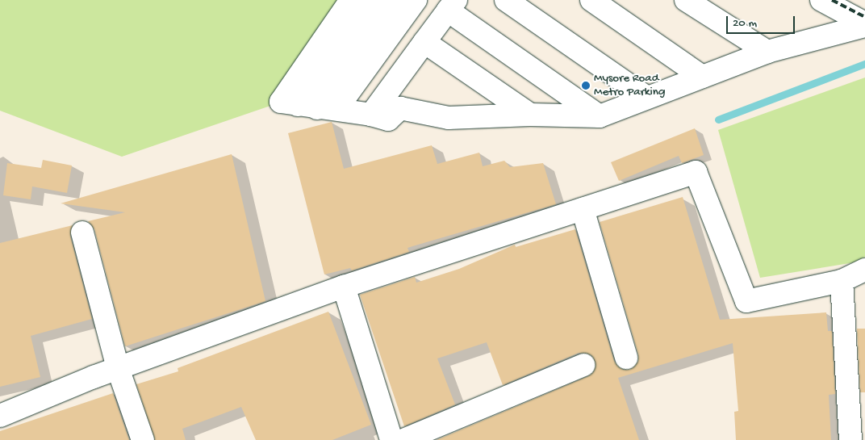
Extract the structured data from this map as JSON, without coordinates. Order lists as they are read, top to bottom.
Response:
{
  "places": ["Mysore Road Metro Parking"],
  "scale_bar": "20 m"
}
